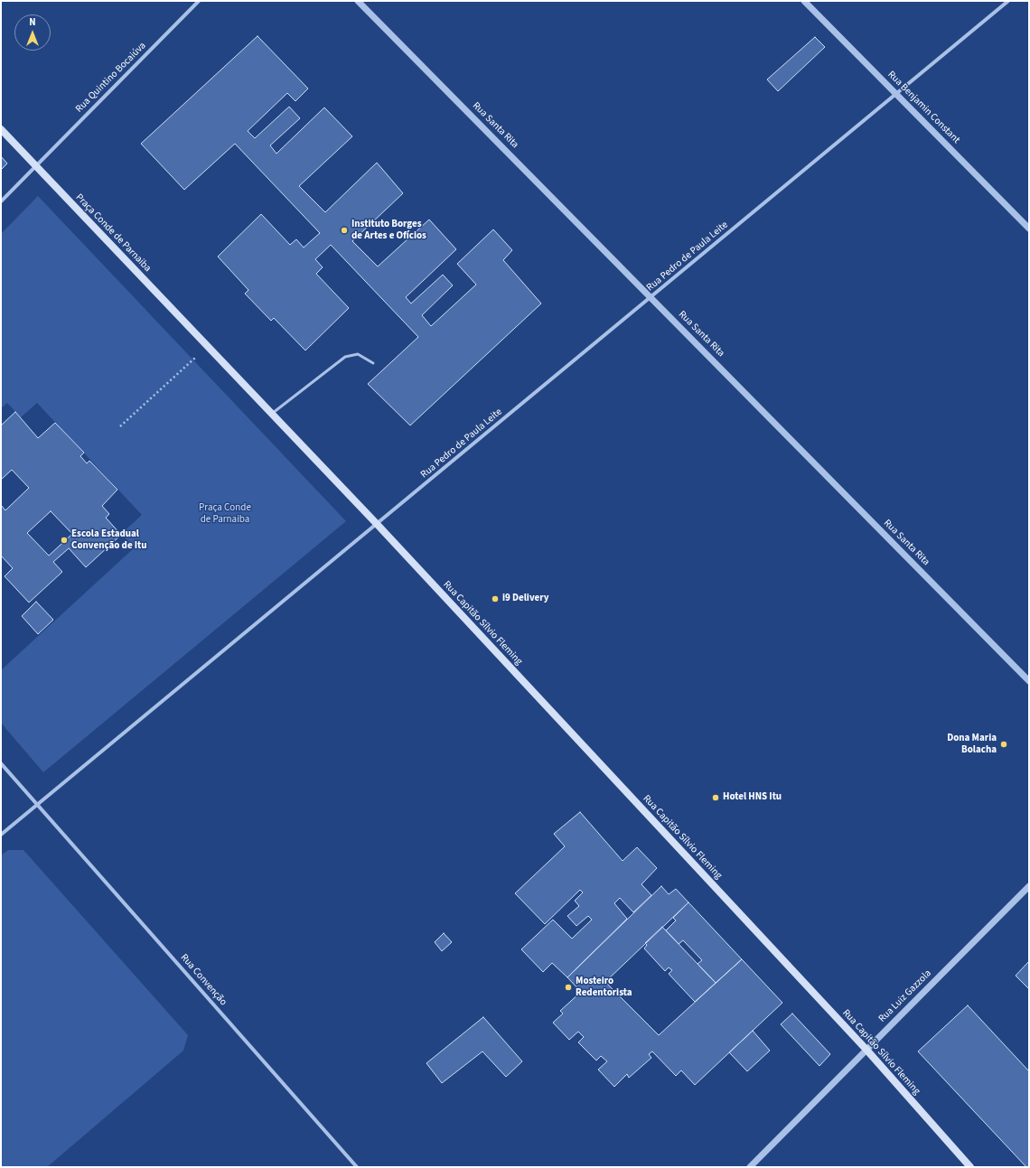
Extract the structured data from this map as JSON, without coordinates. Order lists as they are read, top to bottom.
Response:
{
  "streets": {
    "main road": ["Praça Conde de Parnaiba", "Rua Capitão Sílvio Fleming"],
    "street": [
      "Rua Quintino Bocaiúva",
      "Rua Benjamin Constant",
      "Rua Santa Rita",
      "Rua Pedro de Paula Leite",
      "Rua Convenção",
      "Rua Luiz Gazzola"
    ]
  },
  "crossings": [
    ["Rua Quintino Bocaiúva", "Praça Conde de Parnaiba"],
    ["Rua Benjamin Constant", "Rua Pedro de Paula Leite"],
    ["Rua Santa Rita", "Rua Pedro de Paula Leite"],
    ["Praça Conde de Parnaiba", "Rua Pedro de Paula Leite"],
    ["Praça Conde de Parnaiba", "Rua Capitão Sílvio Fleming"],
    ["Rua Pedro de Paula Leite", "Rua Capitão Sílvio Fleming"],
    ["Rua Capitão Sílvio Fleming", "Rua Luiz Gazzola"]
  ],
  "parks": ["Praça Conde de Parnaiba"],
  "places": [
    "Instituto Borges de Artes e Ofícios",
    "Escola Estadual Convenção de Itu",
    "i9 Delivery",
    "Dona Maria Bolacha",
    "Hotel HNS Itu",
    "Mosteiro Redentorista"
  ],
  "north": "top"
}
